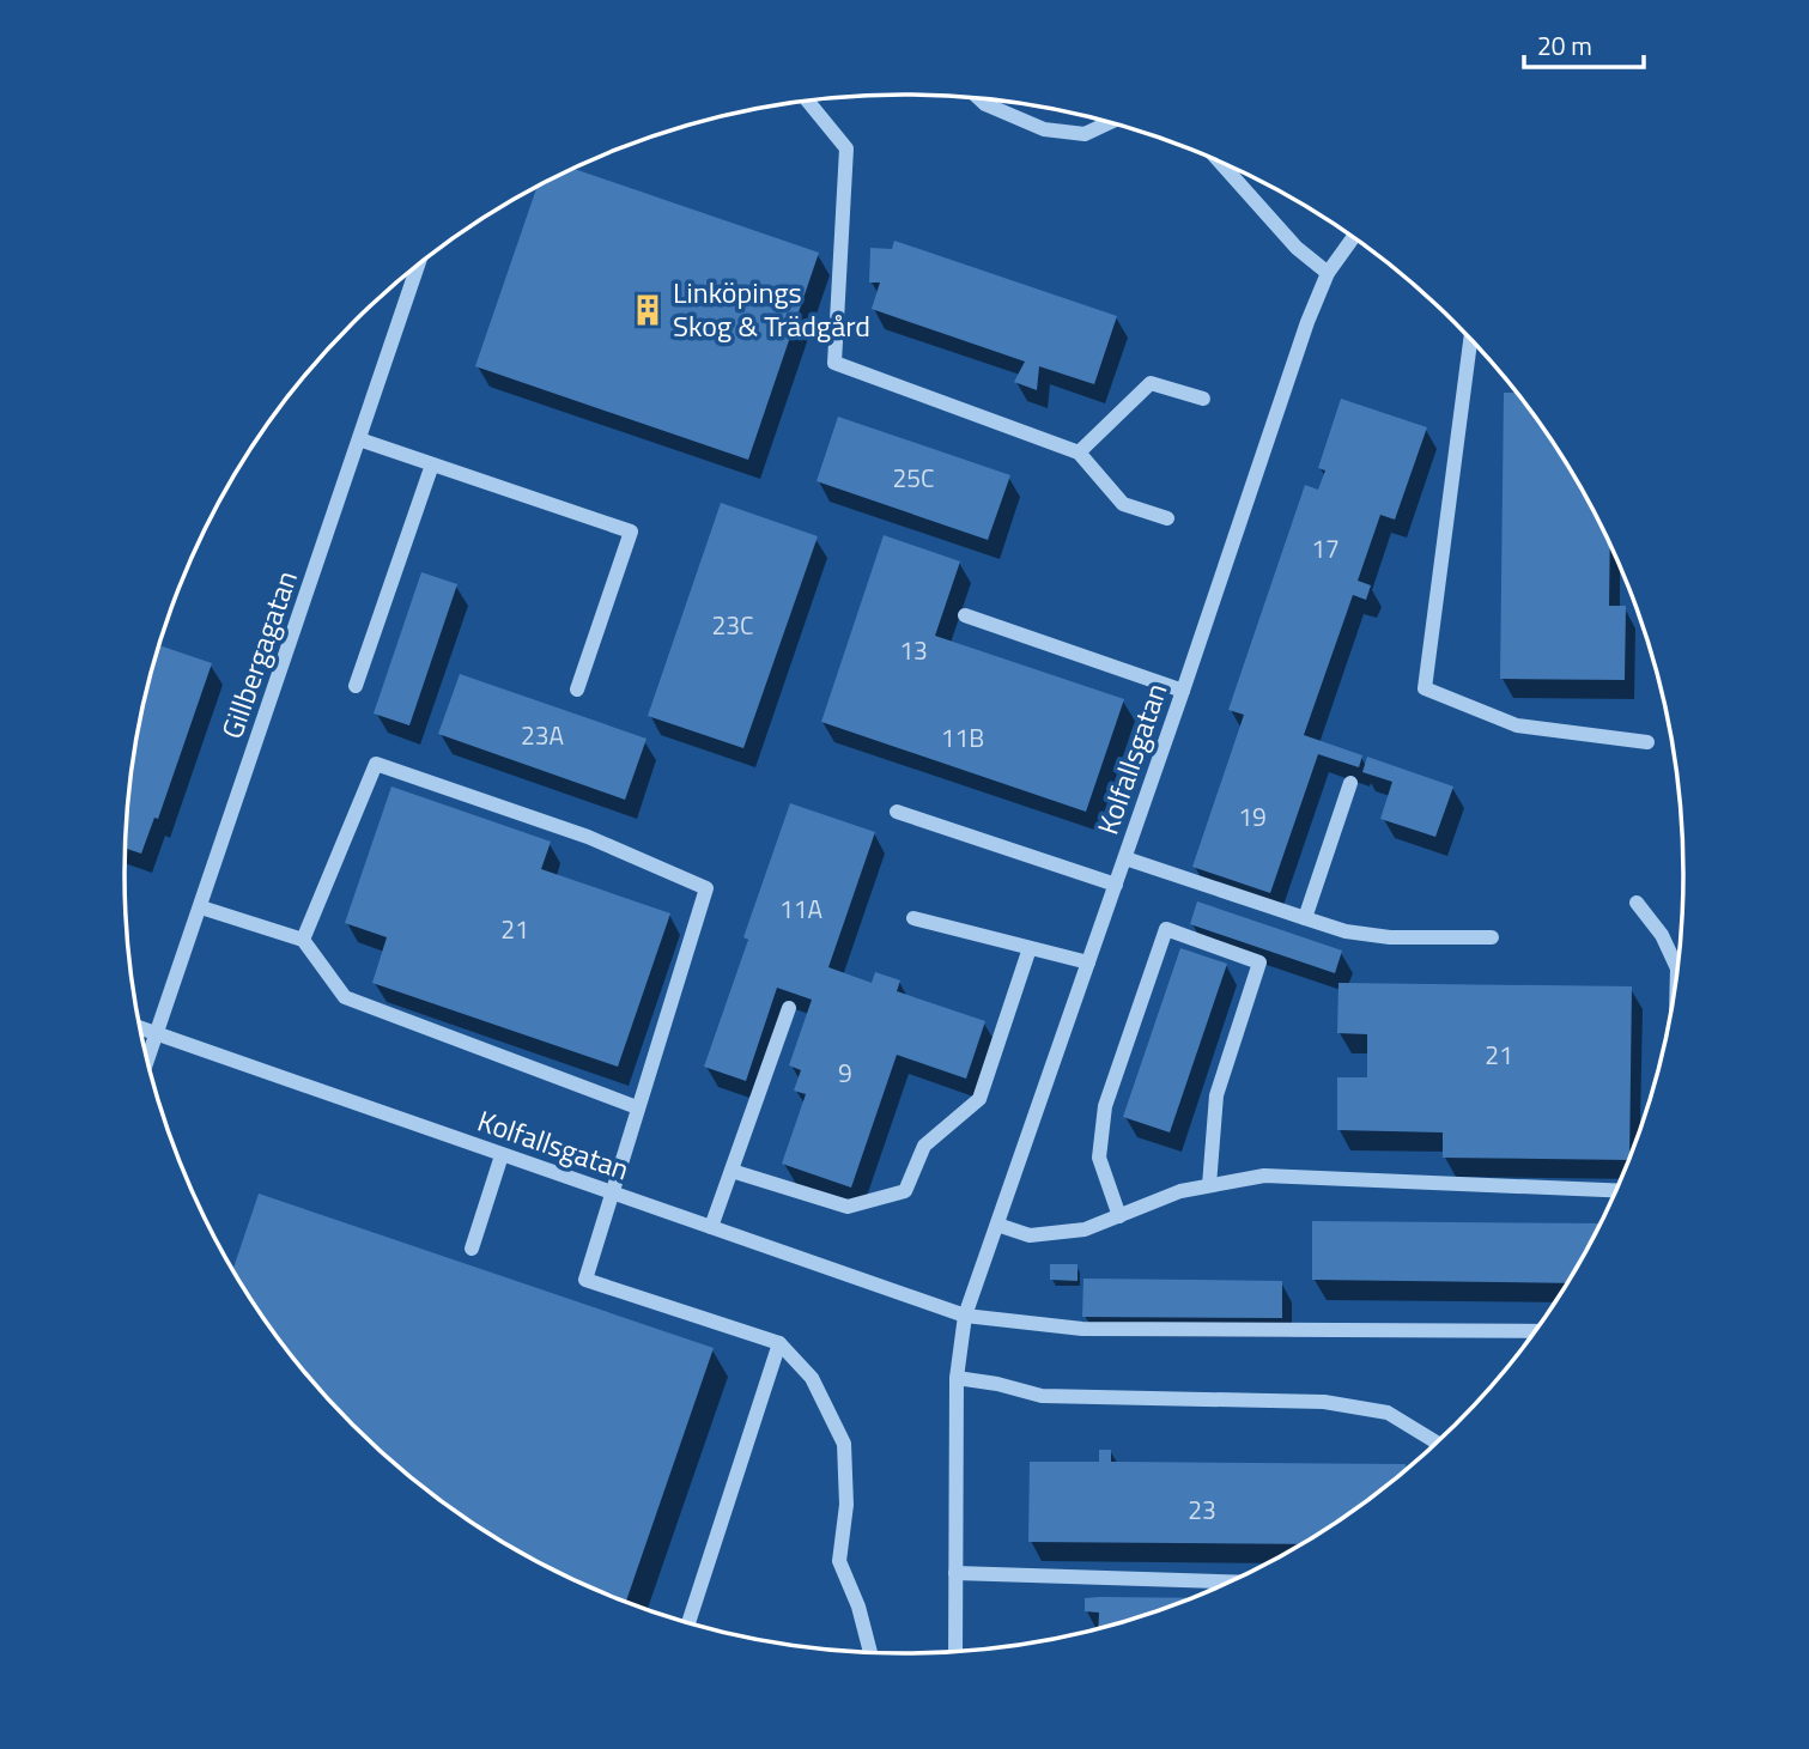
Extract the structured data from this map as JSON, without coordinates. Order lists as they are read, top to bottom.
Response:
{
  "streets": {
    "street": ["Gillbergagatan", "Kolfallsgatan"]
  },
  "crossings": [
    ["Gillbergagatan", "Kolfallsgatan"]
  ],
  "places": {
    "building": ["Linköpings Skog & Trädgård"]
  },
  "house_numbers": [
    "25C",
    "17",
    "23C",
    "13",
    "23A",
    "11B",
    "19",
    "11A",
    "21",
    "21",
    "9",
    "23"
  ],
  "scale_bar": "20 m"
}
